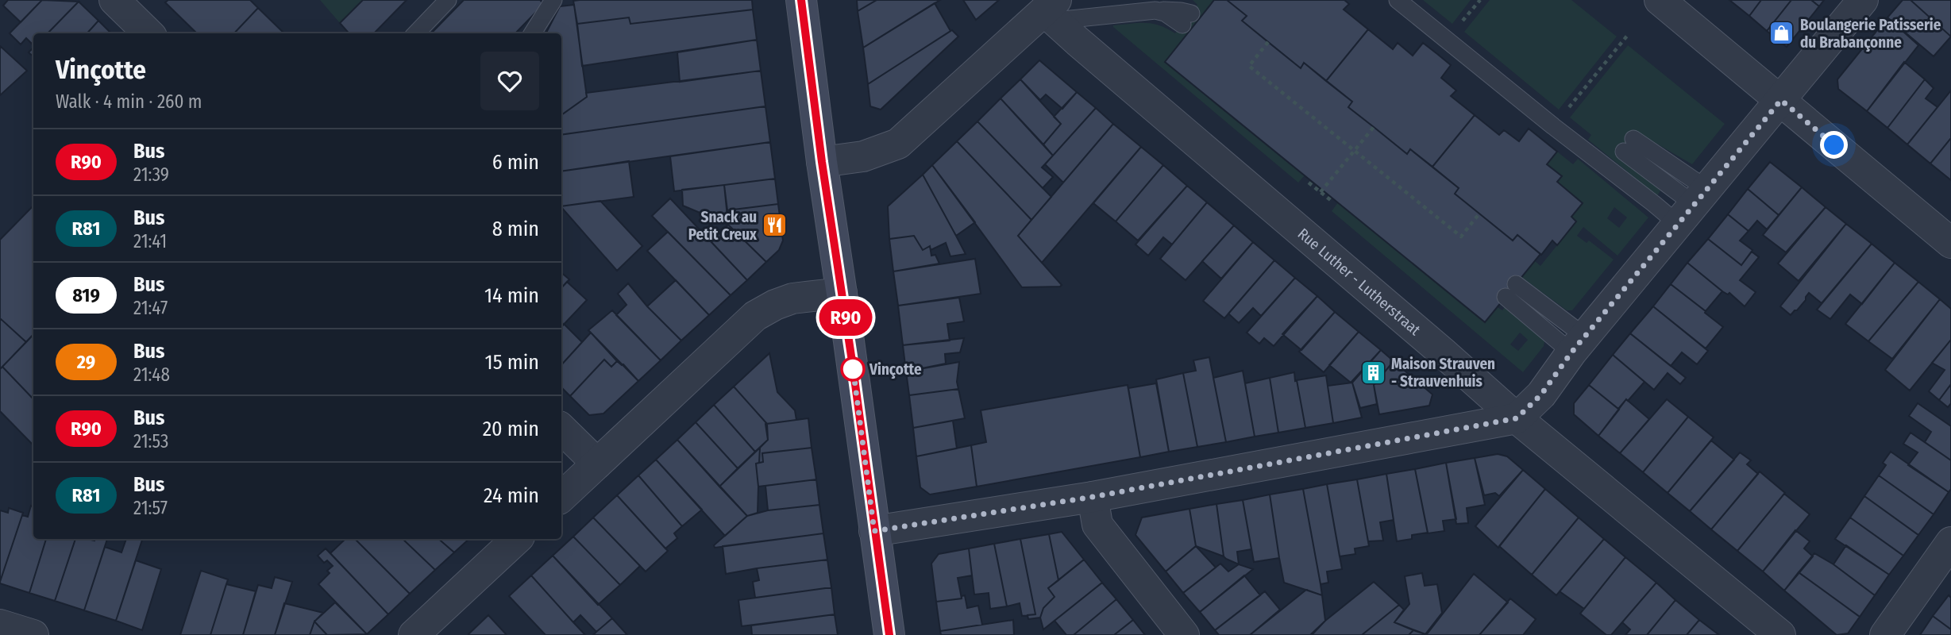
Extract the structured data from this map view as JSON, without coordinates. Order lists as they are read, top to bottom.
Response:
{
  "streets": {
    "street": ["Rue Luther - Lutherstraat"]
  },
  "places": {
    "shop": ["Boulangerie Patisserie du Brabançonne"],
    "restaurant": ["Snack au Petit Creux"],
    "other": ["Vinçotte"],
    "building": ["Maison Strauven - Strauvenhuis"]
  },
  "lines": ["bus line R90"],
  "page": {
    "on_map": "R90",
    "heading": ["Vinçotte", "Walk · 4 min · 260 m"],
    "list": [
      {
        "mark": "R90",
        "name": "Bus",
        "note": "21:39",
        "value": "6 min"
      },
      {
        "mark": "R81",
        "name": "Bus",
        "note": "21:41",
        "value": "8 min"
      },
      {
        "mark": "819",
        "name": "Bus",
        "note": "21:47",
        "value": "14 min"
      },
      {
        "mark": "29",
        "name": "Bus",
        "note": "21:48",
        "value": "15 min"
      },
      {
        "mark": "R90",
        "name": "Bus",
        "note": "21:53",
        "value": "20 min"
      },
      {
        "mark": "R81",
        "name": "Bus",
        "note": "21:57",
        "value": "24 min"
      }
    ]
  }
}
